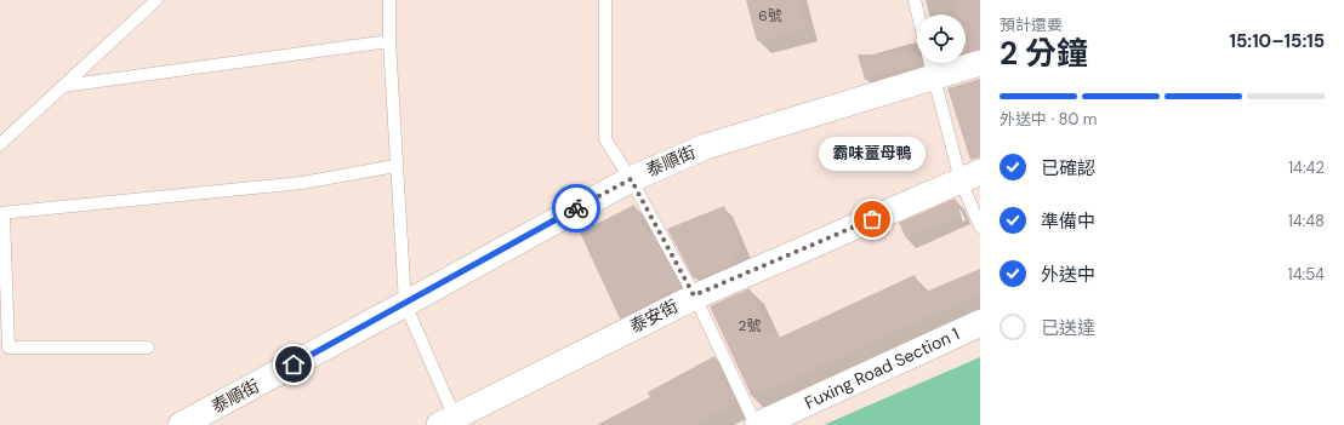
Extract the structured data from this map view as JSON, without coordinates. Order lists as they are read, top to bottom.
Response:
{
  "streets": {
    "street": ["泰順街", "泰安街", "Fuxing Road Section 1"]
  },
  "places": ["霸味薑母鴨"],
  "house_numbers": ["6號", "2號"],
  "page": {
    "heading": ["2 分鐘", "預計還要", "15:10–15:15"],
    "bar": "外送中 · 80 m",
    "bubble": "霸味薑母鴨",
    "list": [
      ["已確認", "14:42"],
      ["準備中", "14:48"],
      ["外送中", "14:54"],
      "已送達"
    ]
  }
}
